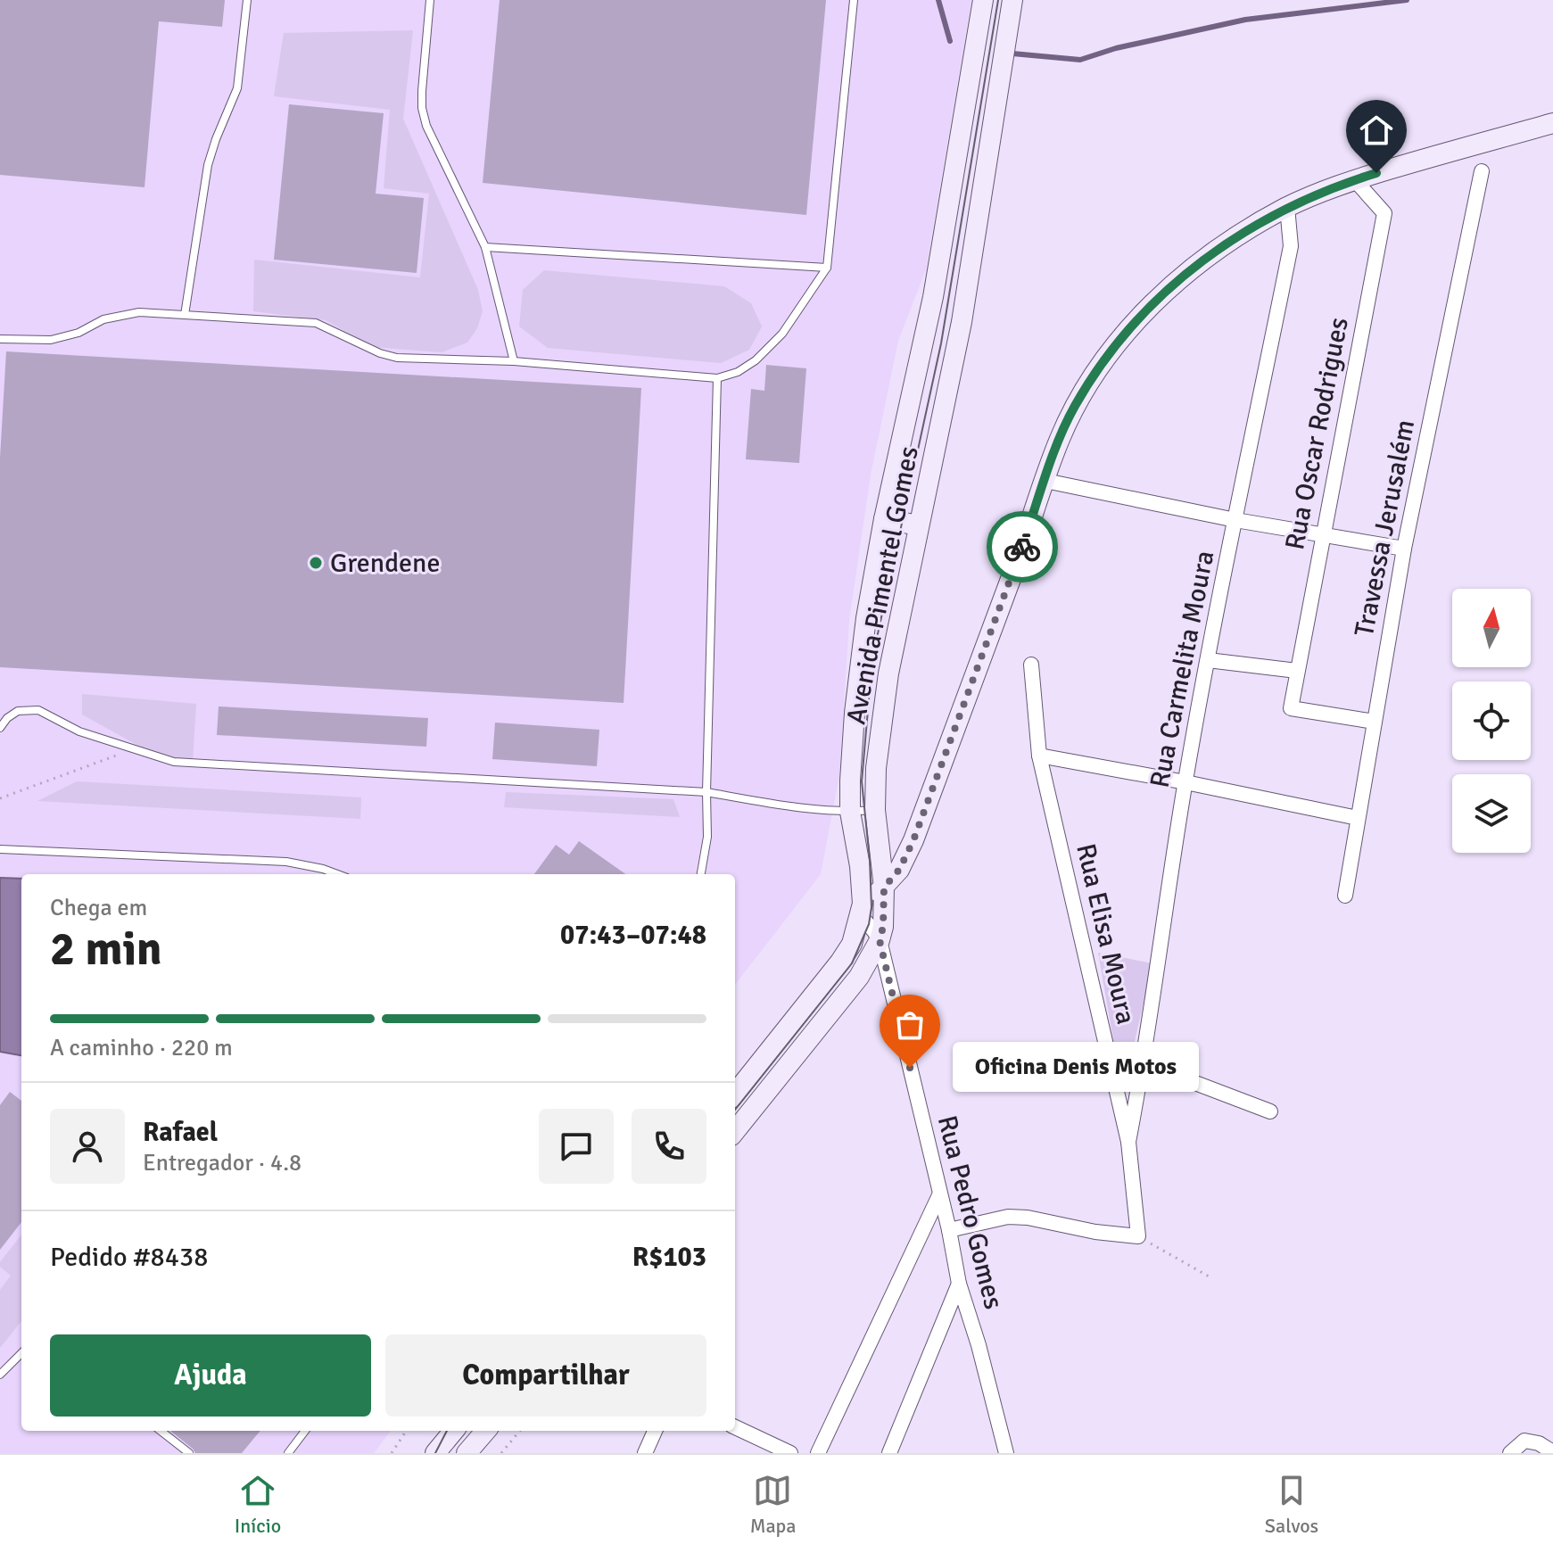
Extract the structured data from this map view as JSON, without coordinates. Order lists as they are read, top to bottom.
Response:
{
  "streets": {
    "main road": ["Avenida Pimentel Gomes"],
    "street": [
      "Rua Oscar Rodrigues",
      "Travessa Jerusalém",
      "Rua Carmelita Moura",
      "Rua Elisa Moura",
      "Rua Pedro Gomes"
    ]
  },
  "crossings": [
    ["Rua Oscar Rodrigues", "Travessa Jerusalém"],
    ["Avenida Pimentel Gomes", "Rua Pedro Gomes"],
    ["Rua Carmelita Moura", "Rua Elisa Moura"]
  ],
  "places": ["Grendene", "Oficina Denis Motos"],
  "north": "top",
  "page": {
    "heading": ["2 min", "Chega em", "07:43–07:48"],
    "panel": [
      "Rafael",
      "Entregador · 4.8",
      "Pedido #8438",
      "R$103"
    ],
    "bar": "A caminho · 220 m",
    "bubble": "Oficina Denis Motos",
    "buttons": ["Ajuda", "Compartilhar"],
    "tabs": ["Início", "Mapa", "Salvos"]
  }
}
